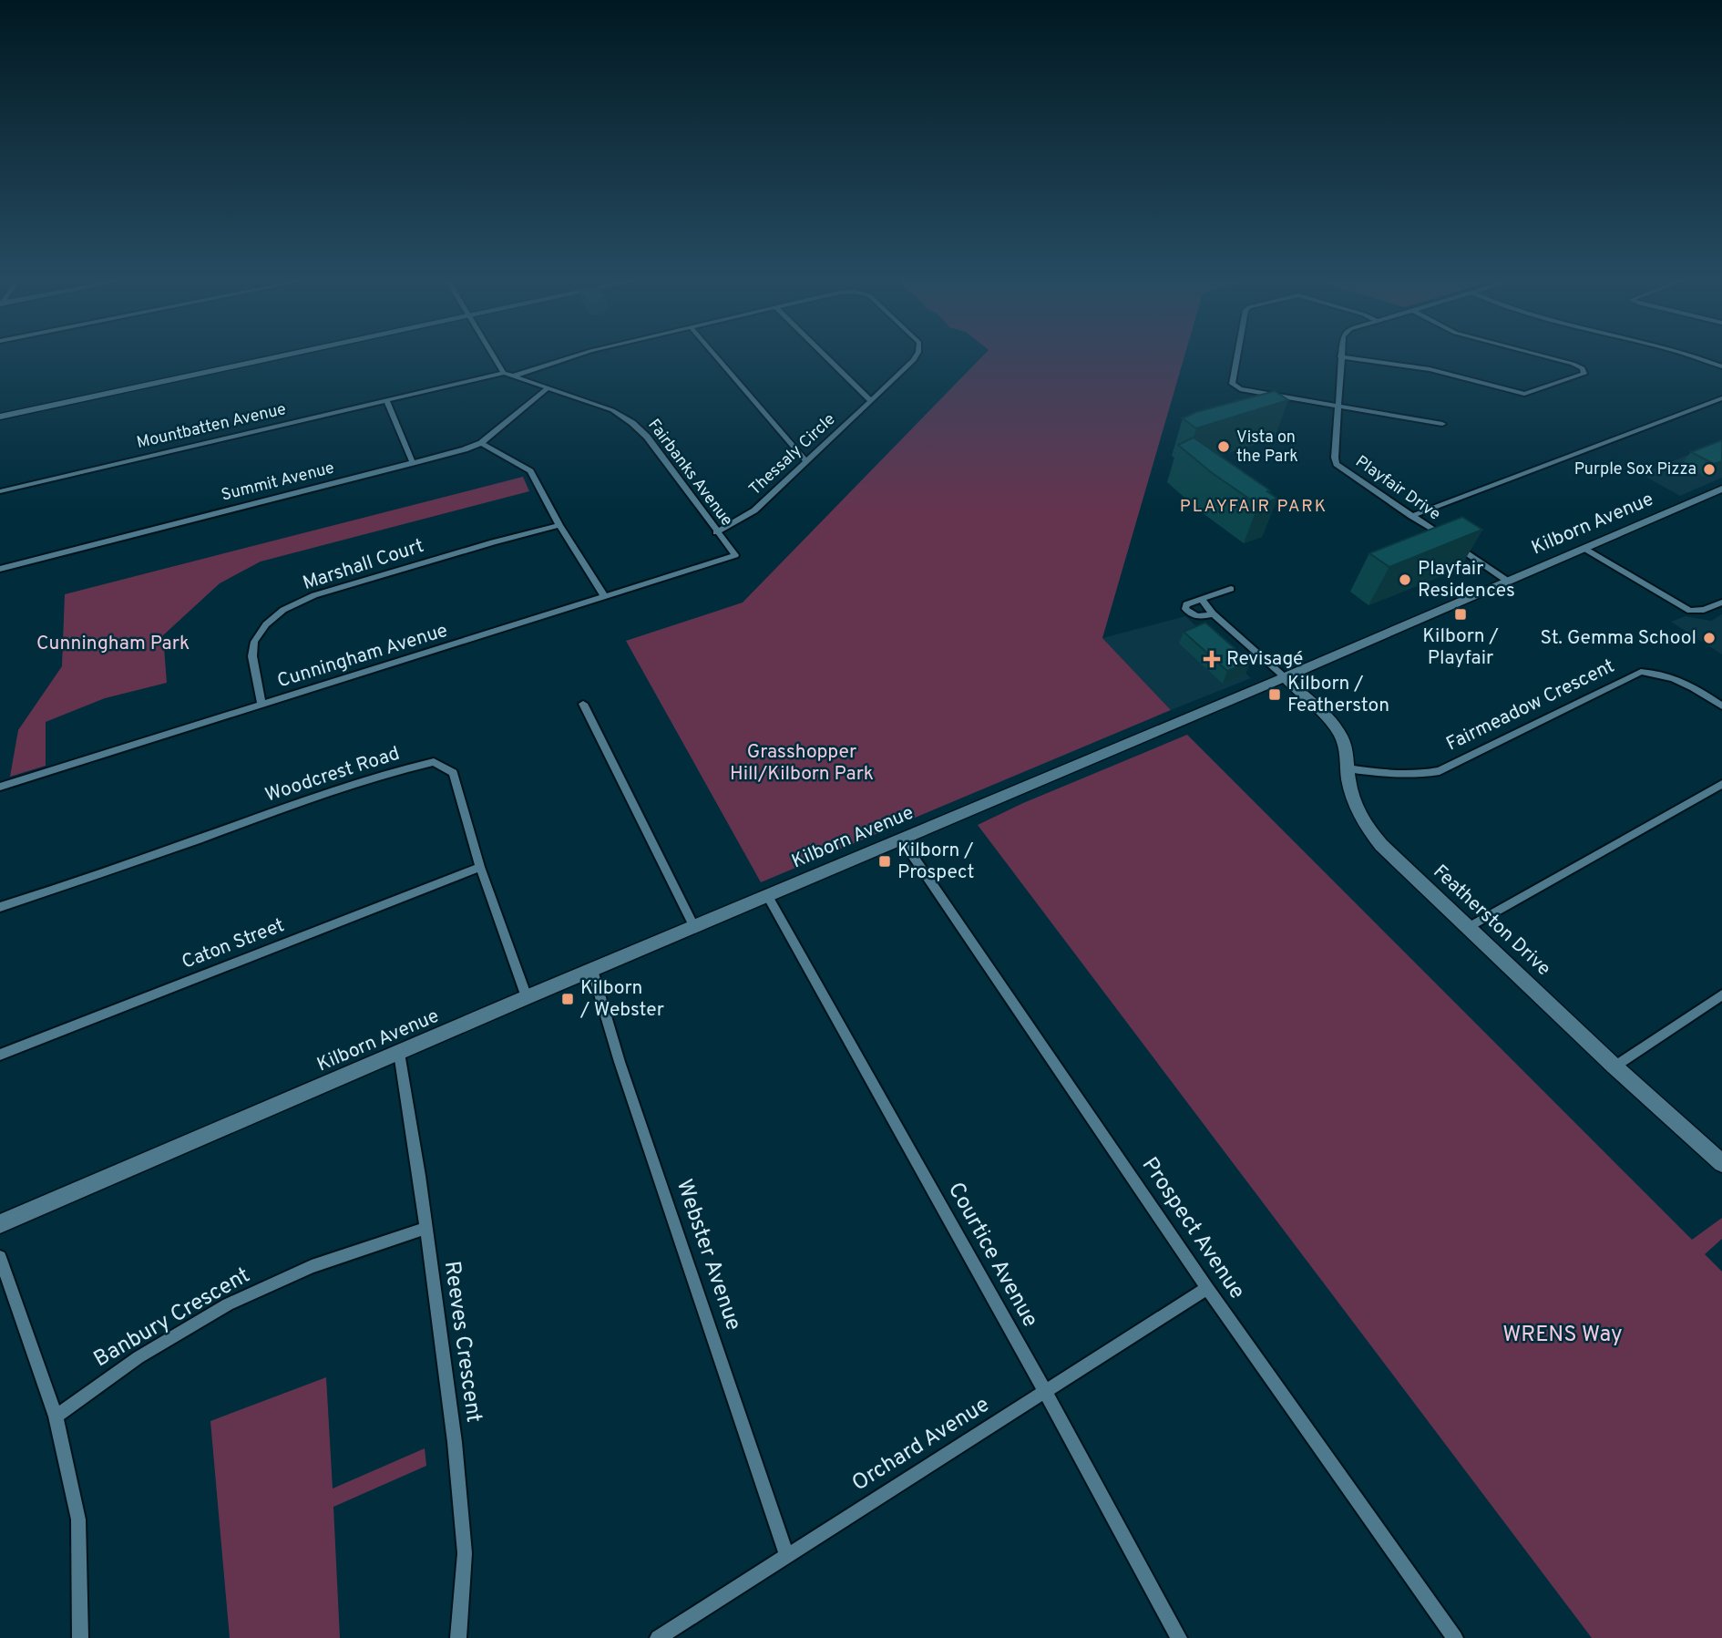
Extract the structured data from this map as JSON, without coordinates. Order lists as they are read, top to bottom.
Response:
{
  "streets": {
    "street": [
      "Mountbatten Avenue",
      "Thessaly Circle",
      "Fairbanks Avenue",
      "Summit Avenue",
      "Playfair Drive",
      "Kilborn Avenue",
      "Marshall Court",
      "Cunningham Avenue",
      "Fairmeadow Crescent",
      "Woodcrest Road",
      "Featherston Drive",
      "Caton Street",
      "Prospect Avenue",
      "Webster Avenue",
      "Courtice Avenue",
      "Banbury Crescent",
      "Reeves Crescent",
      "Orchard Avenue"
    ]
  },
  "crossings": [
    ["Mountbatten Avenue", "Fairbanks Avenue"],
    ["Thessaly Circle", "Fairbanks Avenue"],
    ["Fairbanks Avenue", "Summit Avenue"],
    ["Fairbanks Avenue", "Cunningham Avenue"],
    ["Playfair Drive", "Kilborn Avenue"],
    ["Kilborn Avenue", "Woodcrest Road"],
    ["Kilborn Avenue", "Featherston Drive"],
    ["Kilborn Avenue", "Prospect Avenue"],
    ["Kilborn Avenue", "Webster Avenue"],
    ["Kilborn Avenue", "Courtice Avenue"],
    ["Kilborn Avenue", "Reeves Crescent"],
    ["Marshall Court", "Cunningham Avenue"],
    ["Fairmeadow Crescent", "Featherston Drive"],
    ["Woodcrest Road", "Caton Street"],
    ["Prospect Avenue", "Orchard Avenue"],
    ["Webster Avenue", "Orchard Avenue"],
    ["Courtice Avenue", "Orchard Avenue"],
    ["Banbury Crescent", "Reeves Crescent"]
  ],
  "districts": ["PLAYFAIR PARK"],
  "parks": ["Cunningham Park", "Grasshopper Hill/Kilborn Park", "WRENS Way"],
  "places": {
    "other": [
      "Vista on the Park",
      "Purple Sox Pizza",
      "Playfair Residences",
      "St. Gemma School"
    ],
    "transit": [
      "Kilborn / Playfair",
      "Kilborn / Featherston",
      "Kilborn / Prospect",
      "Kilborn / Webster"
    ],
    "health": ["Revisagé"]
  }
}
